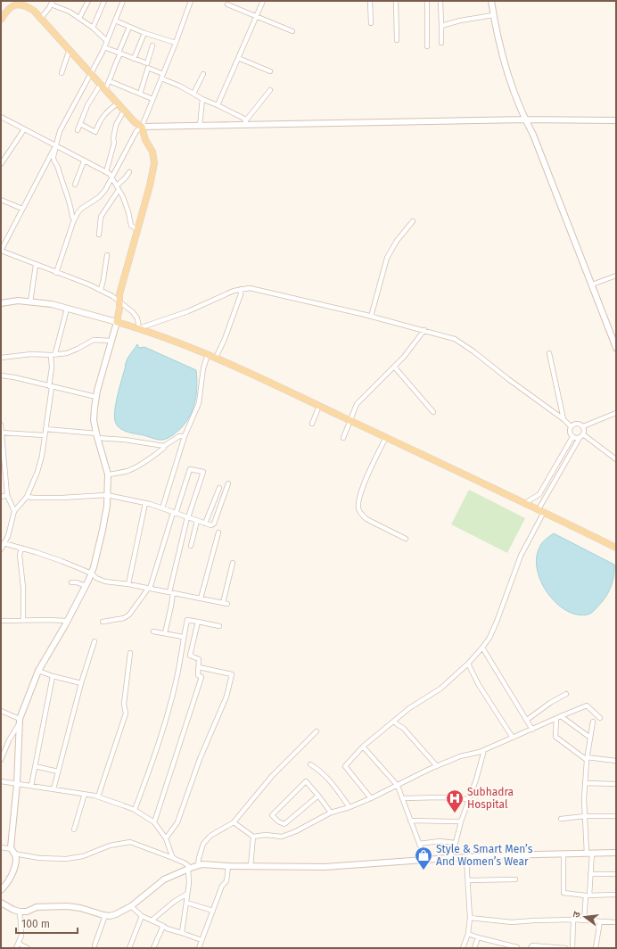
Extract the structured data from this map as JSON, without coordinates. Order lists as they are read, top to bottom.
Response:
{
  "places": {
    "hospital": ["Subhadra Hospital"],
    "shop": ["Style & Smart Men’s And Women’s Wear"]
  },
  "scale_bar": "100 m",
  "north": "left"
}
